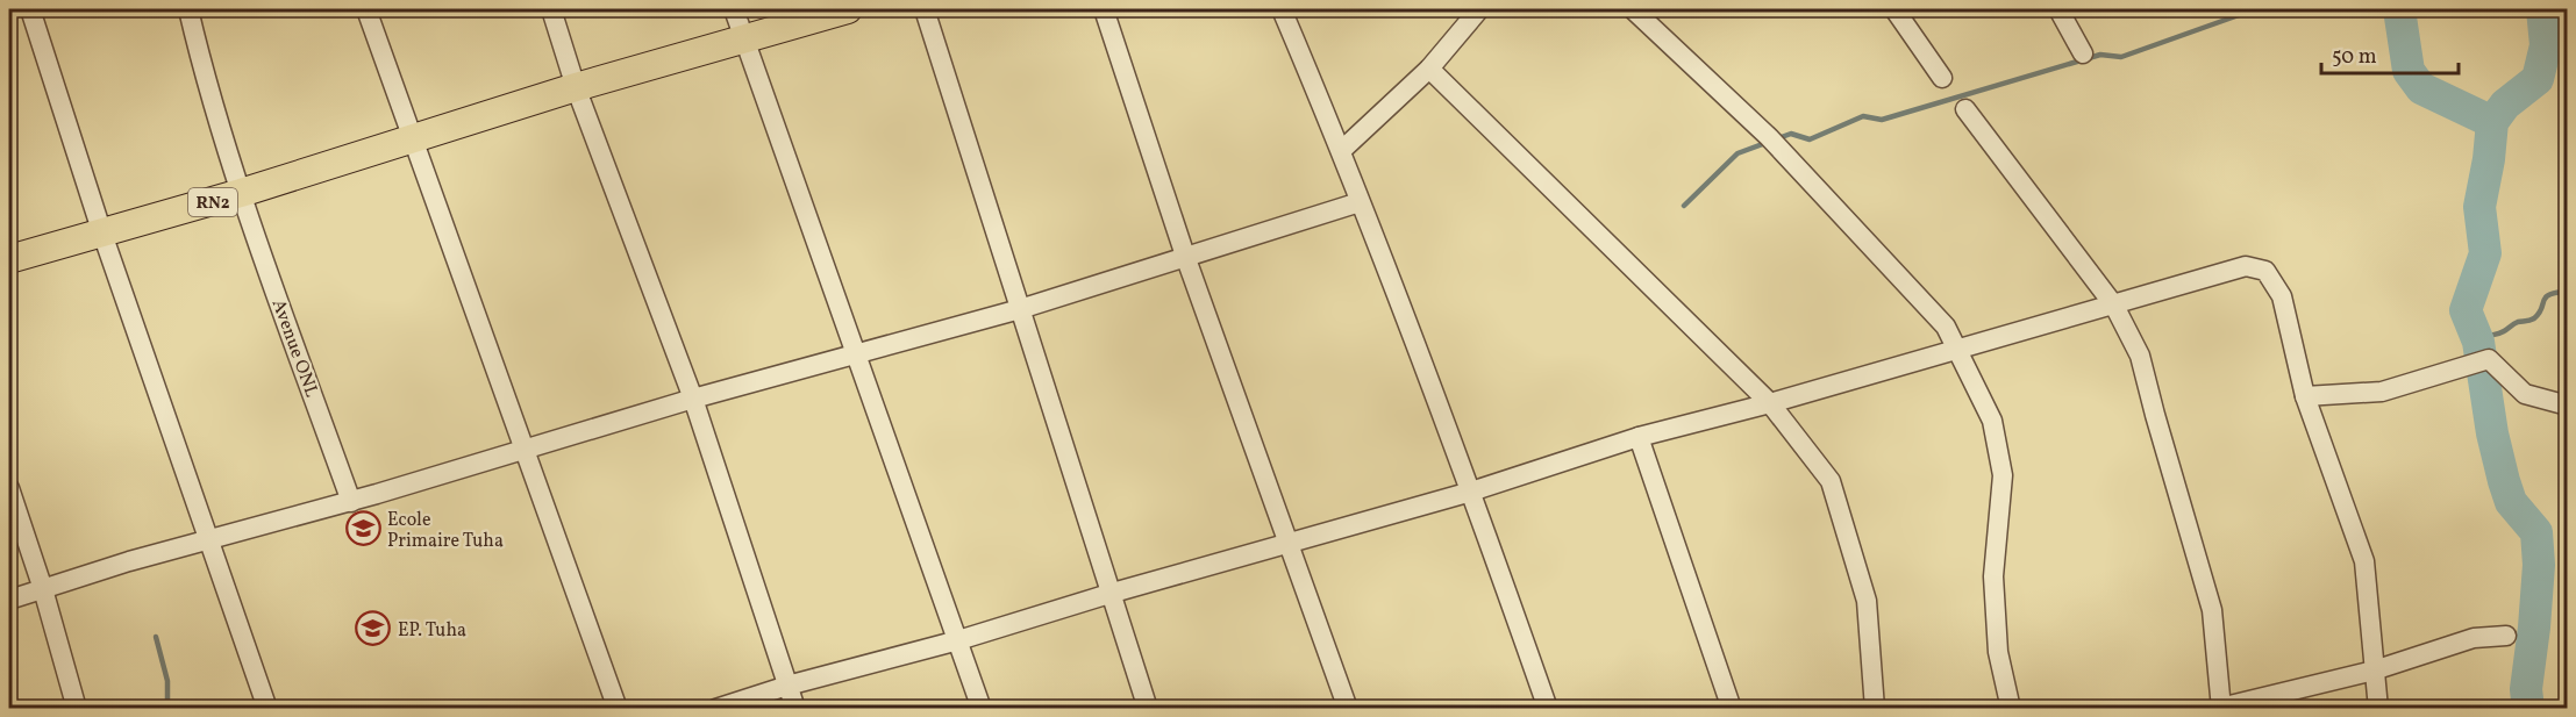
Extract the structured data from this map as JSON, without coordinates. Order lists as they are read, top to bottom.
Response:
{
  "streets": {
    "highway": ["RN2"],
    "street": ["Avenue ONL"]
  },
  "crossings": [
    ["RN2", "Avenue ONL"]
  ],
  "places": {
    "school or university": ["Ecole Primaire Tuha", "EP. Tuha"]
  },
  "scale_bar": "50 m"
}
